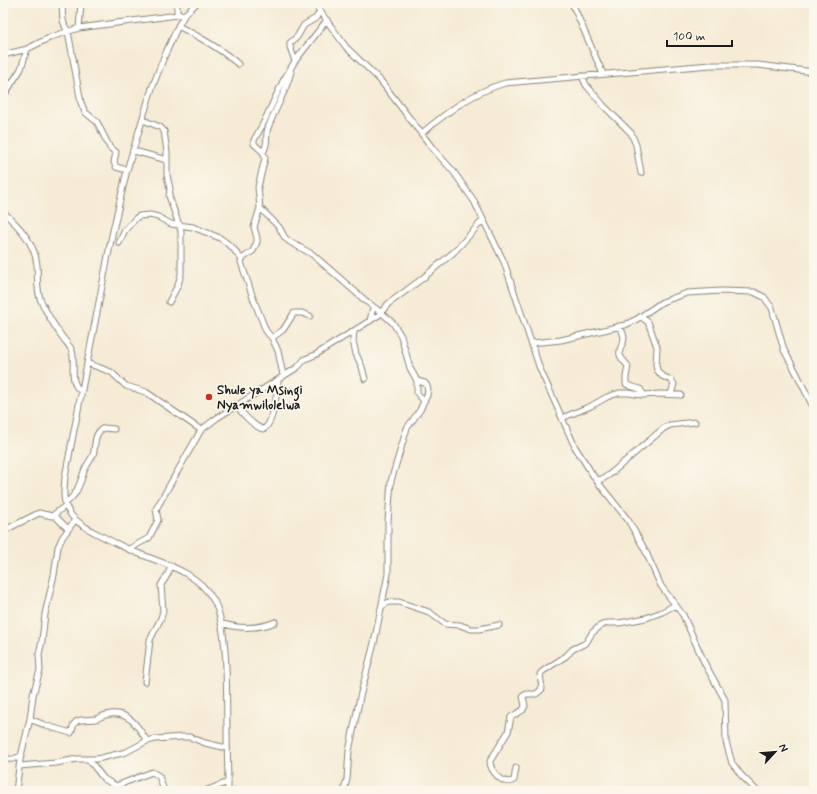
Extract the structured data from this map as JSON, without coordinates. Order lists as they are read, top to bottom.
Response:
{
  "places": ["Shule ya Msingi Nyamwilolelwa"],
  "scale_bar": "100 m",
  "north": "top right"
}
